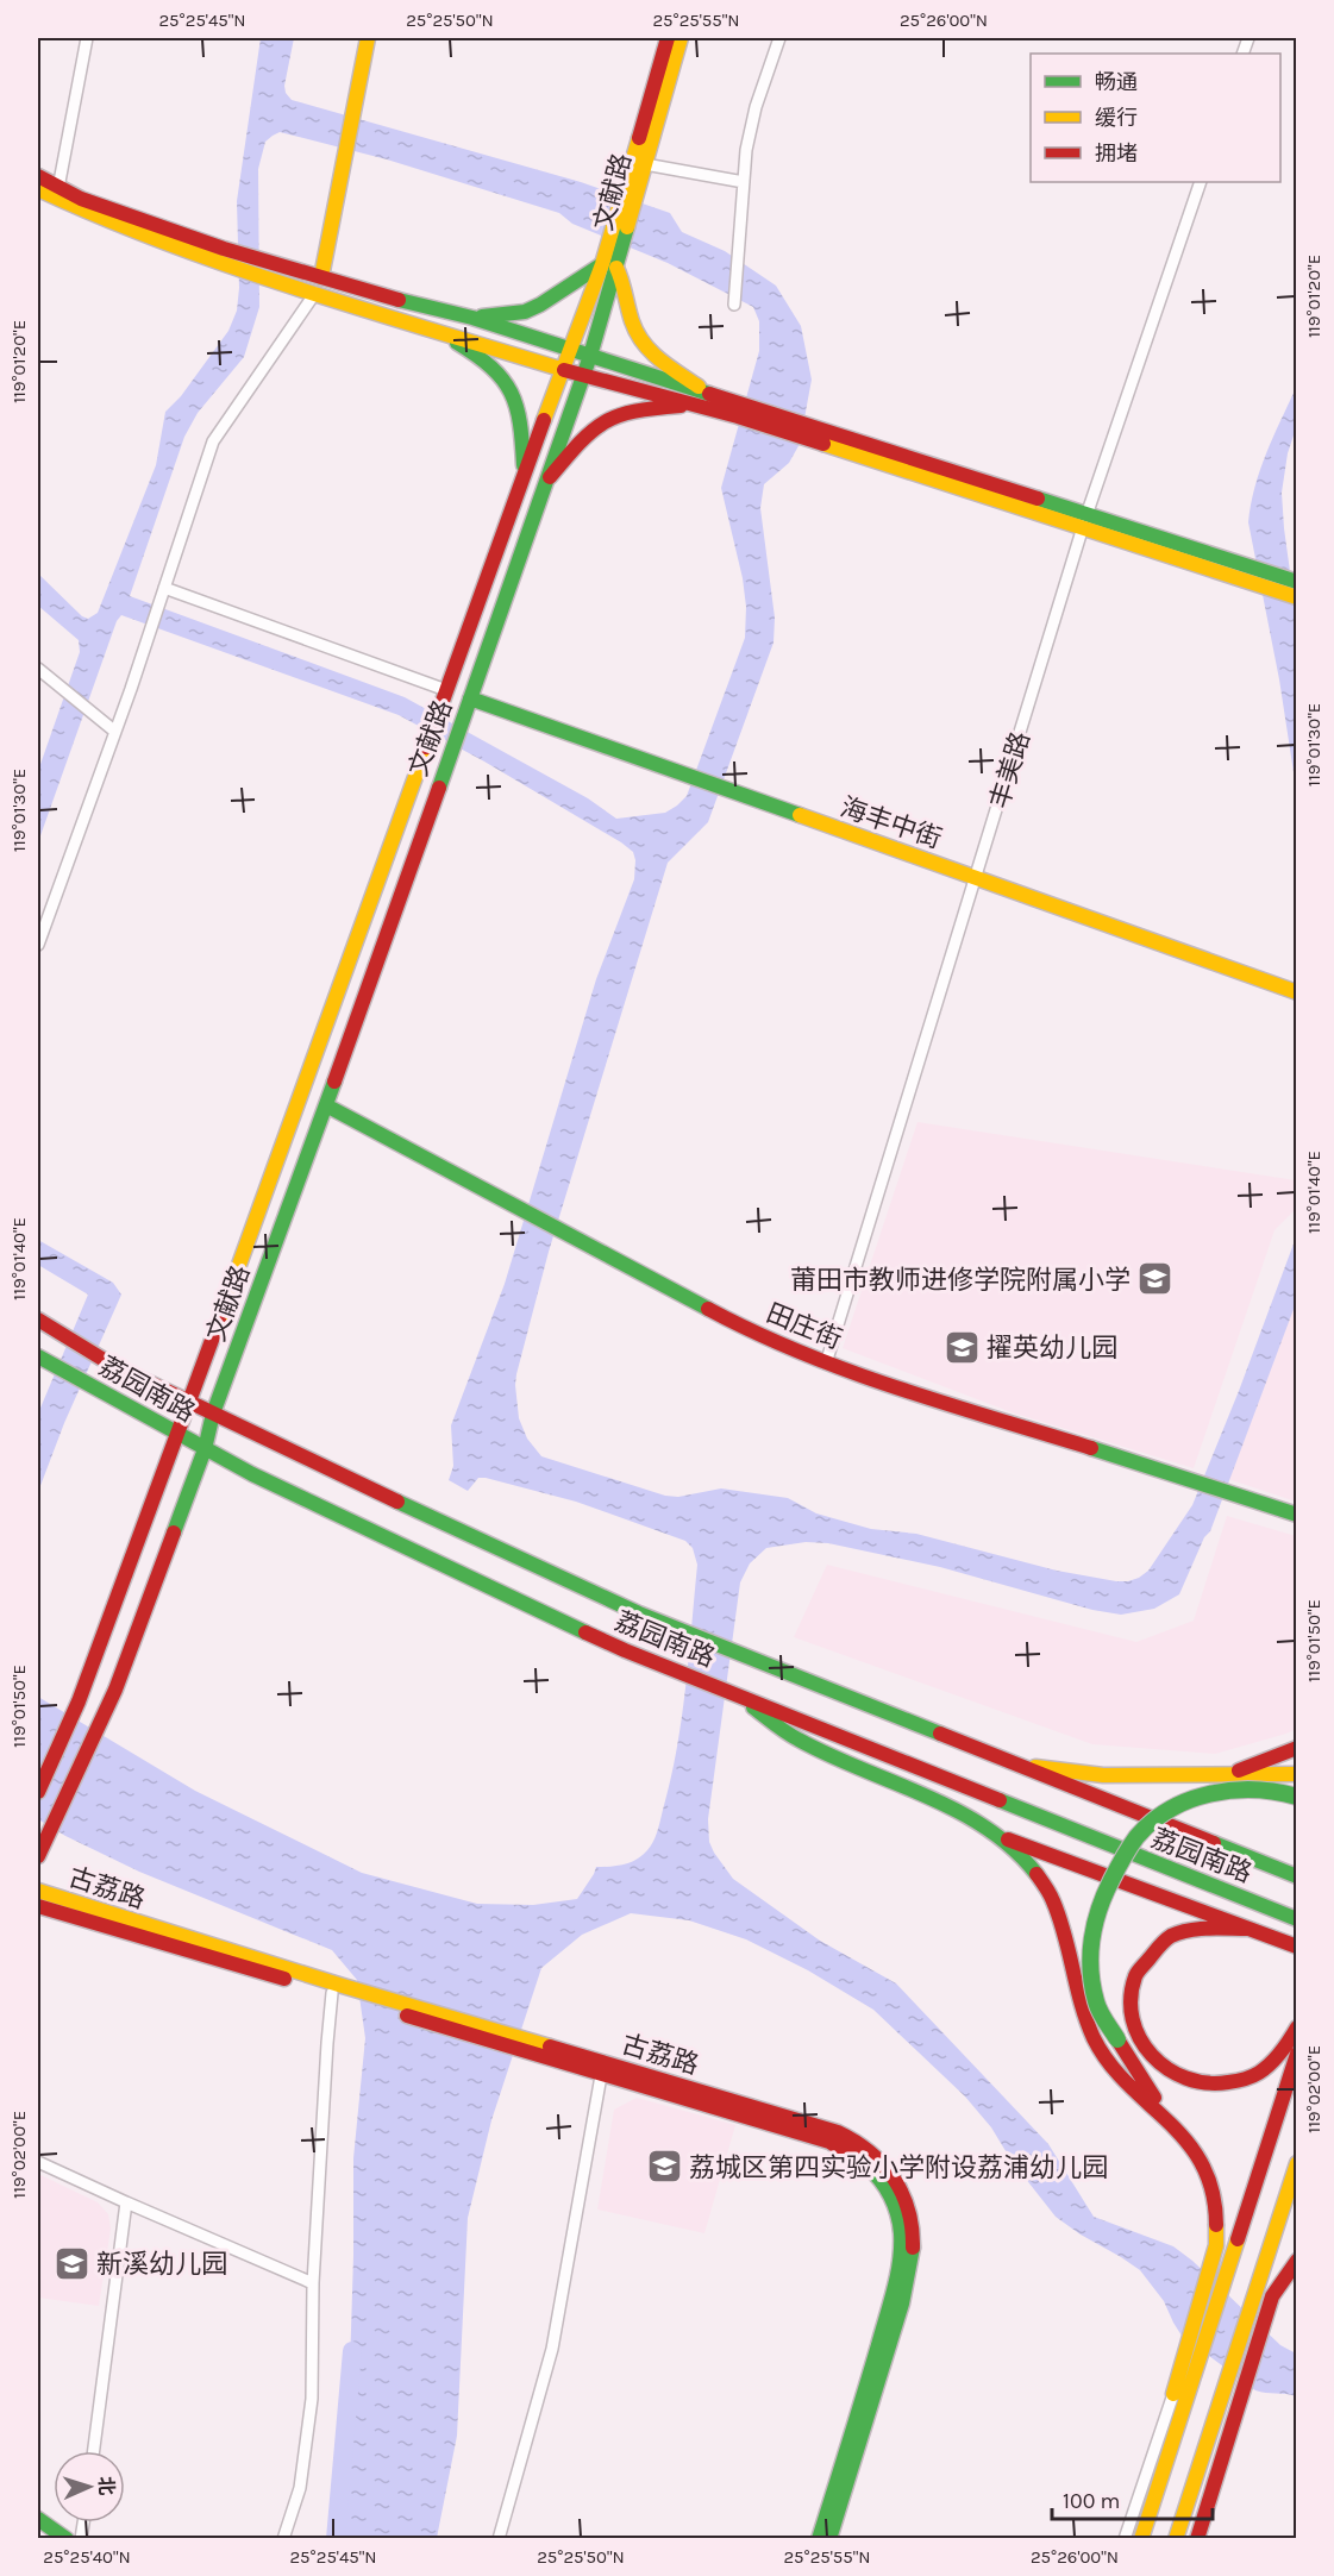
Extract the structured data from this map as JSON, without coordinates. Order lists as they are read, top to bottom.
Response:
{
  "streets": {
    "main road": [
      "文献路",
      "海丰中街",
      "田庄街",
      "荔园南路",
      "古荔路"
    ],
    "street": ["丰美路"]
  },
  "crossings": [
    ["文献路", "海丰中街"],
    ["文献路", "田庄街"],
    ["文献路", "荔园南路"],
    ["丰美路", "海丰中街"],
    ["丰美路", "田庄街"]
  ],
  "places": {
    "school or university": [
      "莆田市教师进修学院附属小学",
      "擢英幼儿园",
      "荔城区第四实验小学附设荔浦幼儿园",
      "新溪幼儿园"
    ]
  },
  "legend": ["畅通", "缓行", "拥堵"],
  "scale_bar": "100 m",
  "north": "right",
  "coordinates": [
    "25°25'45\"N",
    "25°25'50\"N",
    "25°25'55\"N",
    "25°26'00\"N",
    "119°01'20\"E",
    "119°01'30\"E",
    "119°01'40\"E",
    "119°01'50\"E",
    "119°02'00\"E",
    "25°25'40\"N"
  ]
}
